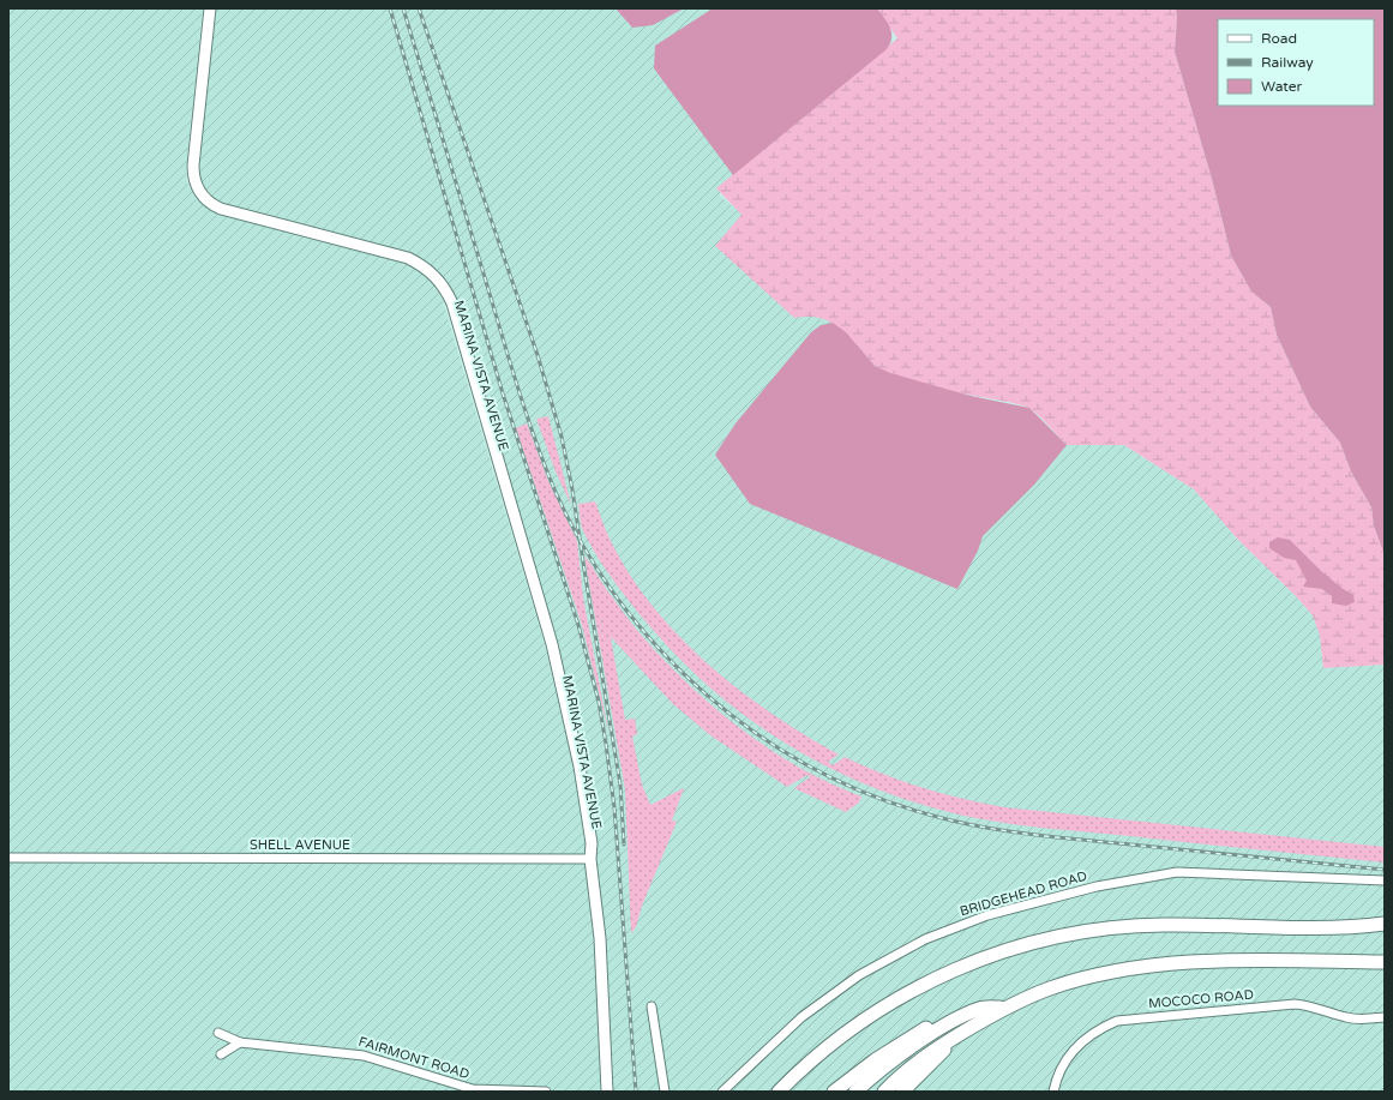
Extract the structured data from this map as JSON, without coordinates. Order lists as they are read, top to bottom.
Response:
{
  "streets": {
    "main road": ["MARINA VISTA AVENUE"],
    "street": [
      "SHELL AVENUE",
      "BRIDGEHEAD ROAD",
      "MOCOCO ROAD",
      "FAIRMONT ROAD"
    ]
  },
  "crossings": [
    ["MARINA VISTA AVENUE", "SHELL AVENUE"]
  ],
  "legend": ["Road", "Railway", "Water"]
}
